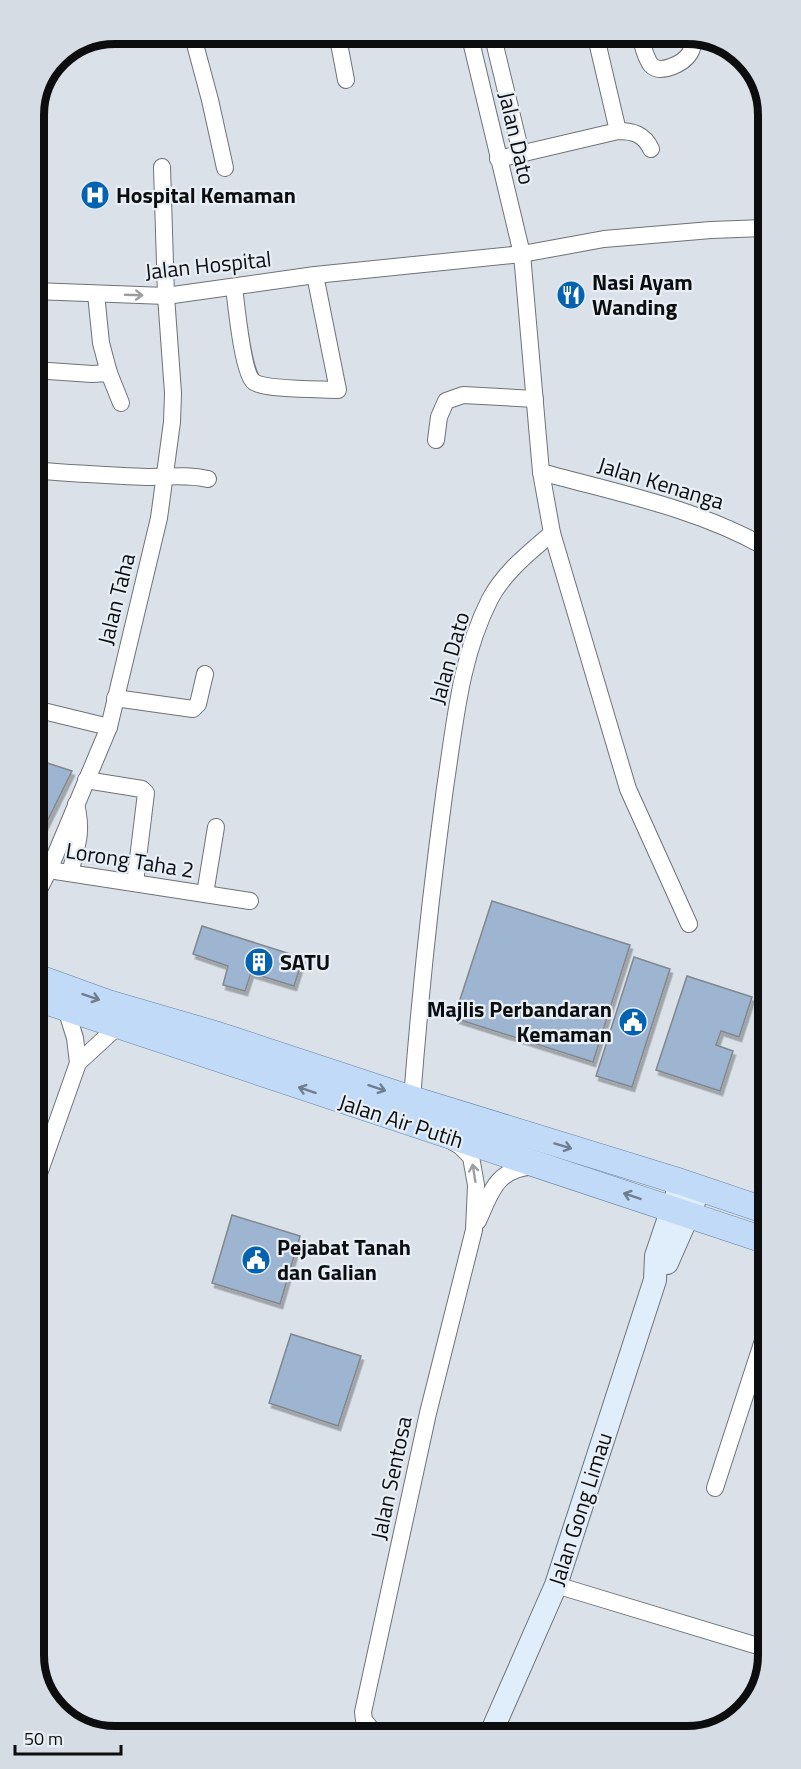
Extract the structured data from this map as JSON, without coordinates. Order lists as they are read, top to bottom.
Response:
{
  "streets": {
    "main road": ["Jalan Air Putih"],
    "street": [
      "Jalan Dato",
      "Jalan Hospital",
      "Jalan Kenanga",
      "Jalan Taha",
      "Lorong Taha 2",
      "Jalan Sentosa",
      "Jalan Gong Limau"
    ]
  },
  "crossings": [
    ["Jalan Dato", "Jalan Kenanga"],
    ["Jalan Dato", "Jalan Air Putih"],
    ["Jalan Hospital", "Jalan Taha"],
    ["Jalan Taha", "Lorong Taha 2"],
    ["Jalan Air Putih", "Jalan Gong Limau"]
  ],
  "places": {
    "hospital": ["Hospital Kemaman"],
    "restaurant": ["Nasi Ayam Wanding"],
    "building": ["SATU"],
    "public building": ["Majlis Perbandaran Kemaman", "Pejabat Tanah dan Galian"]
  },
  "scale_bar": "50 m"
}
